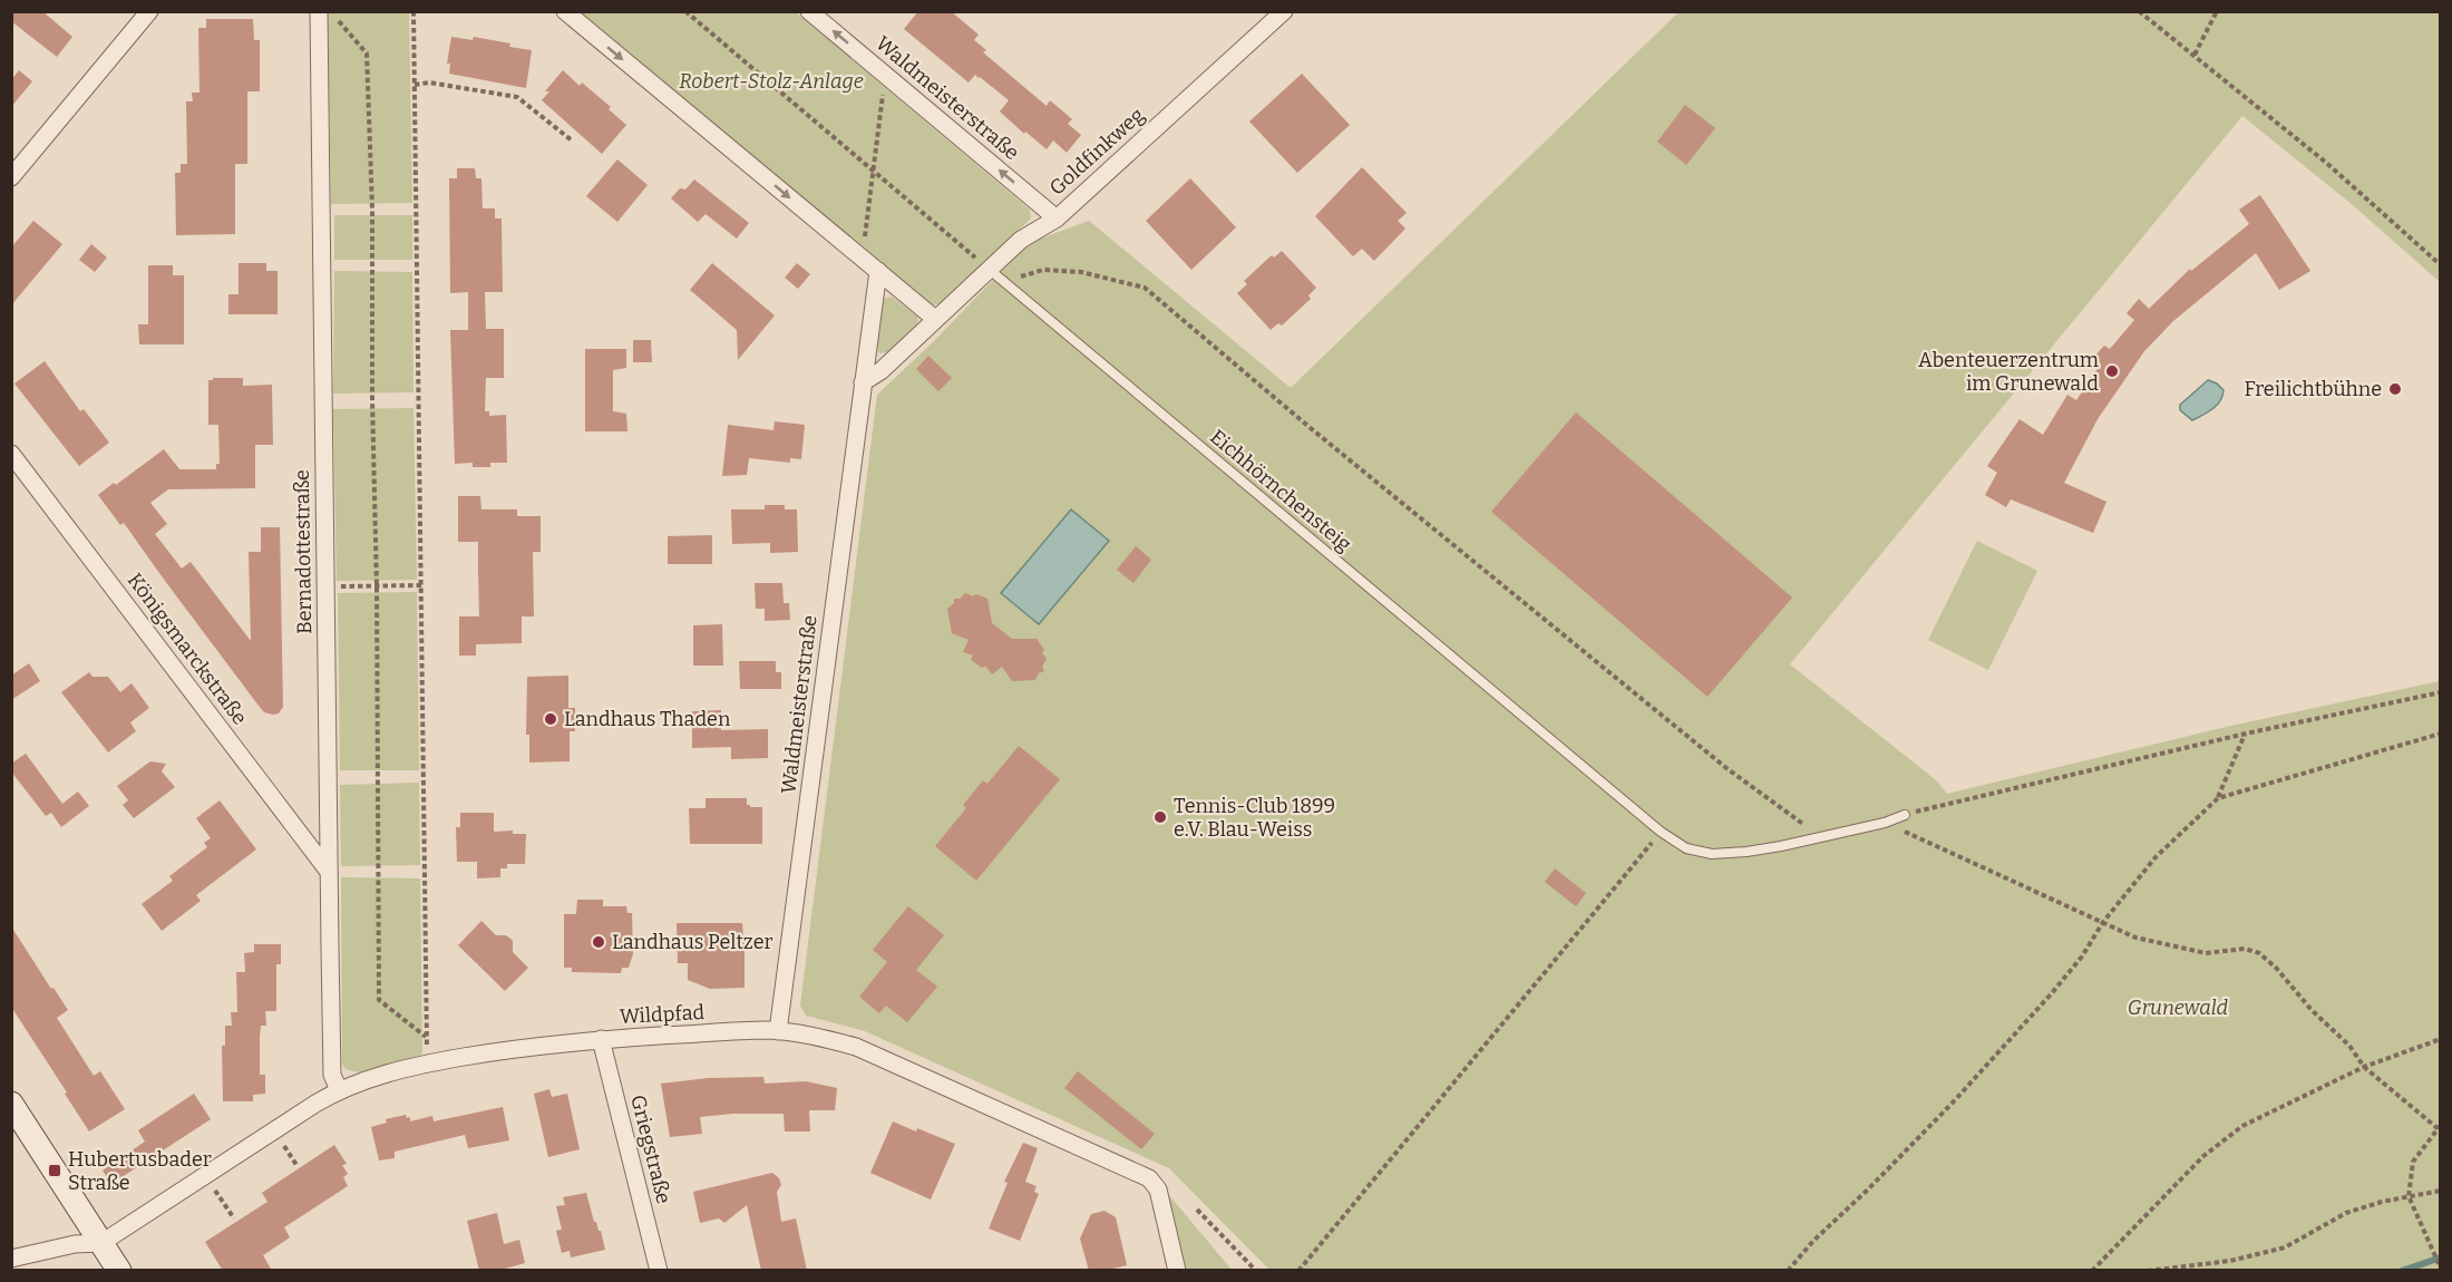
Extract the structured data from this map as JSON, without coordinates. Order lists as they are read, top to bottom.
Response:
{
  "streets": {
    "street": [
      "Waldmeisterstraße",
      "Goldfinkweg",
      "Bernadottestraße",
      "Königsmarckstraße",
      "Wildpfad",
      "Griegstraße"
    ],
    "lane": ["Eichhörnchensteig"]
  },
  "crossings": [
    ["Waldmeisterstraße", "Goldfinkweg"],
    ["Waldmeisterstraße", "Wildpfad"],
    ["Goldfinkweg", "Eichhörnchensteig"],
    ["Bernadottestraße", "Königsmarckstraße"],
    ["Bernadottestraße", "Wildpfad"],
    ["Wildpfad", "Griegstraße"]
  ],
  "parks": ["Robert-Stolz-Anlage", "Grunewald"],
  "places": {
    "other": [
      "Abenteuerzentrum im Grunewald",
      "Freilichtbühne",
      "Landhaus Thaden",
      "Tennis-Club 1899 e.V. Blau-Weiss",
      "Landhaus Peltzer"
    ],
    "transit": ["Hubertusbader Straße"]
  }
}
